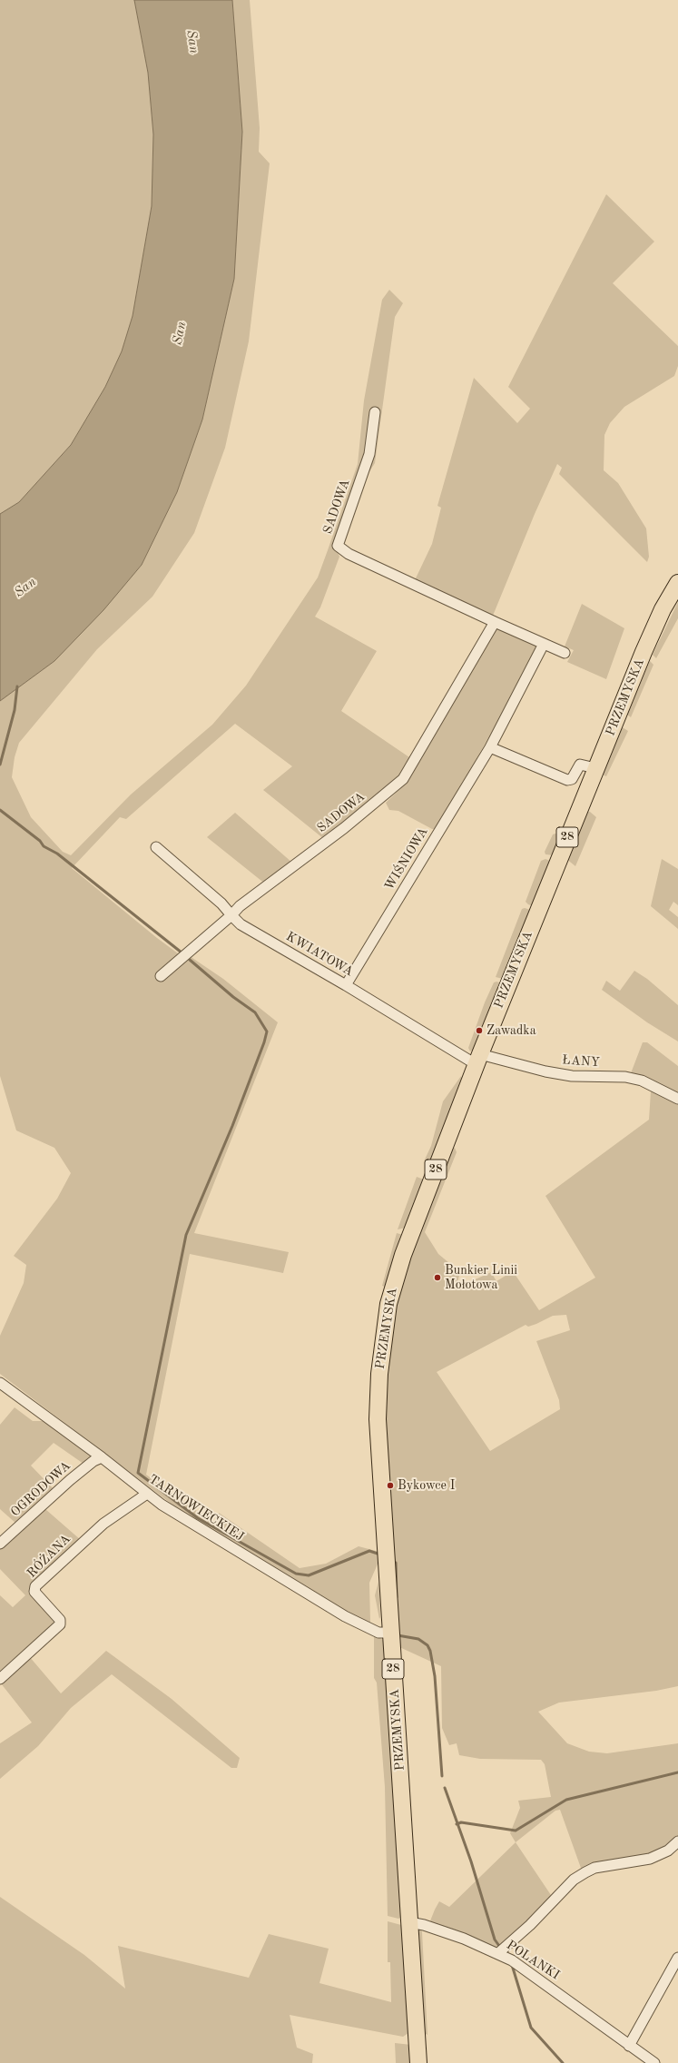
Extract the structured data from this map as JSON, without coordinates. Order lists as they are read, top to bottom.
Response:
{
  "streets": {
    "main road": ["PRZEMYSKA", "28"],
    "street": [
      "SADOWA",
      "WIŚNIOWA",
      "KWIATOWA",
      "ŁANY",
      "OGRODOWA",
      "TARNOWIECKIEJ",
      "RÓŻANA",
      "POLANKI"
    ]
  },
  "crossings": [
    ["SADOWA", "WIŚNIOWA"],
    ["SADOWA", "KWIATOWA"],
    ["PRZEMYSKA", "KWIATOWA"],
    ["PRZEMYSKA", "ŁANY"],
    ["PRZEMYSKA", "TARNOWIECKIEJ"],
    ["PRZEMYSKA", "POLANKI"],
    ["WIŚNIOWA", "KWIATOWA"],
    ["KWIATOWA", "ŁANY"],
    ["OGRODOWA", "TARNOWIECKIEJ"],
    ["TARNOWIECKIEJ", "RÓŻANA"]
  ],
  "water": ["San"],
  "places": ["Zawadka", "Bunkier Linii Mołotowa", "Bykowce I"]
}
